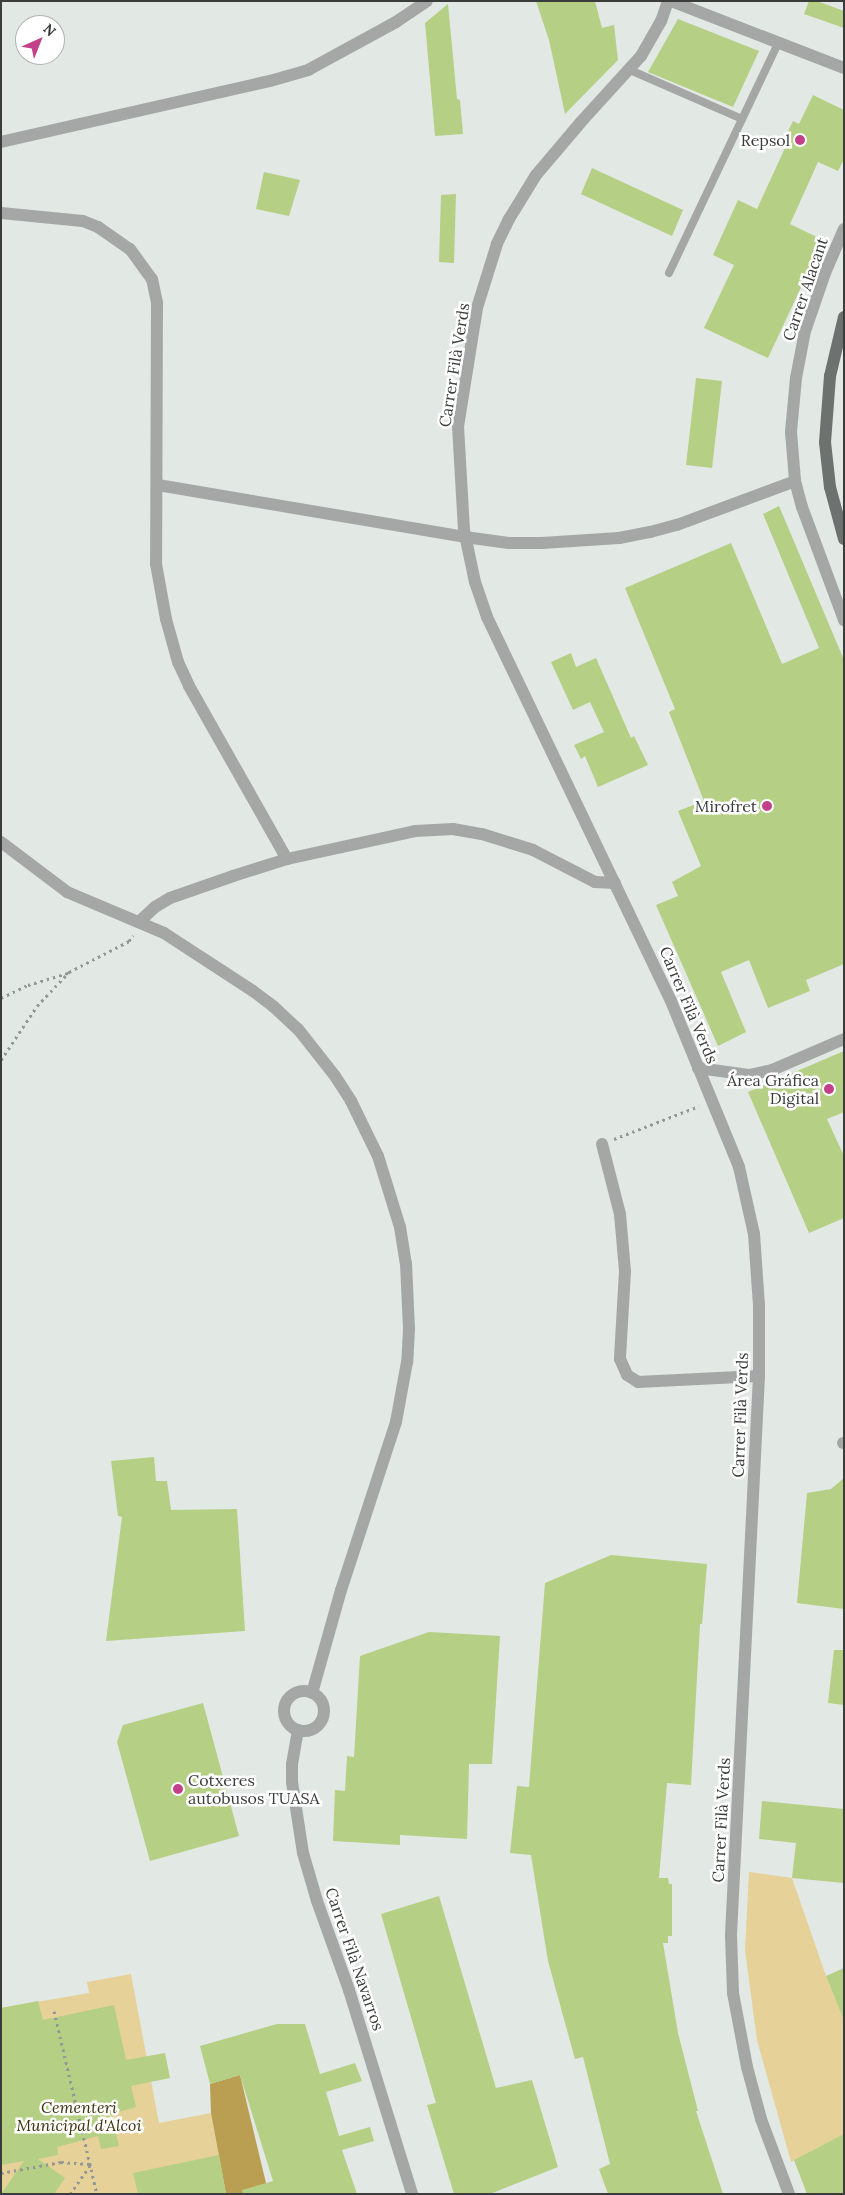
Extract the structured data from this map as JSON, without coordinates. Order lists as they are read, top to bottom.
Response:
{
  "streets": {
    "street": ["Carrer Alacant", "Carrer Filà Verds", "Carrer Filà Navarros"]
  },
  "parks": ["Cementeri Municipal d'Alcoi"],
  "places": [
    "Repsol",
    "Mirofret",
    "Área Gráfica Digital",
    "Cotxeres autobusos TUASA"
  ],
  "north": "top right"
}
